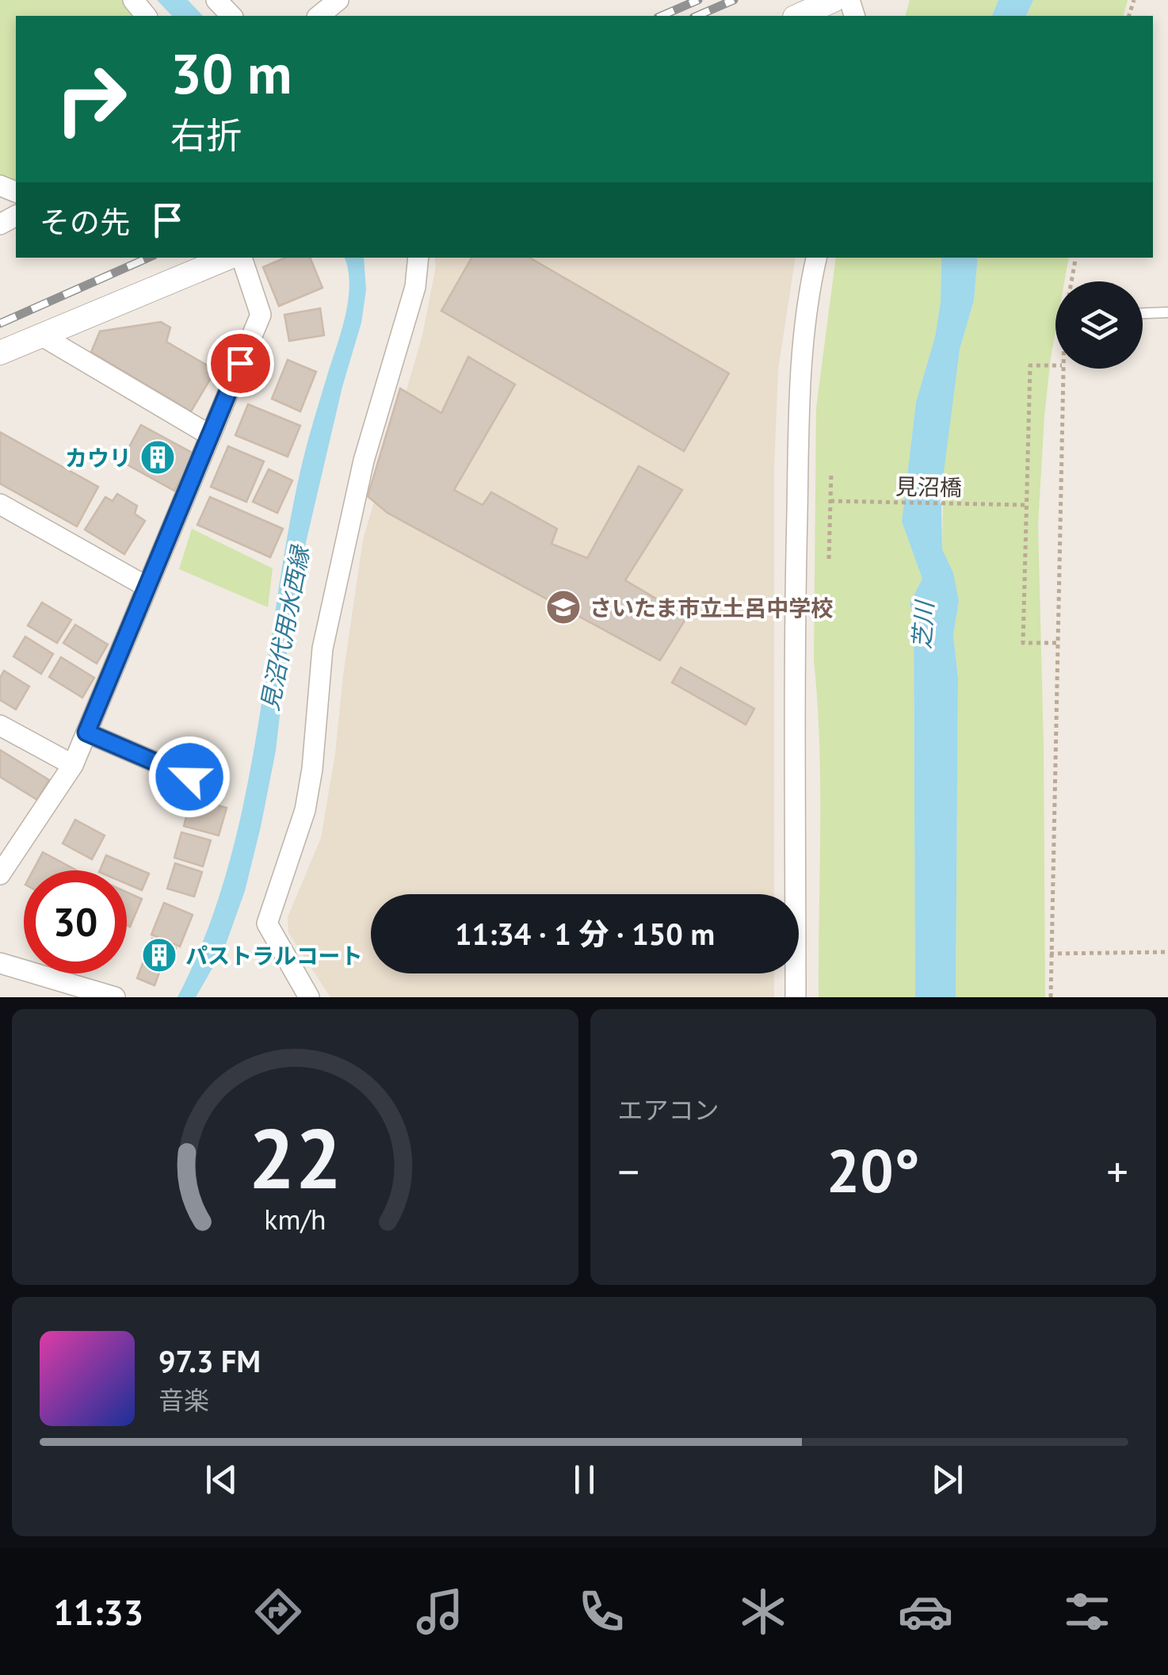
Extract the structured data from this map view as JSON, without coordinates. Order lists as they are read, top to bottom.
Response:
{
  "streets": {
    "path": ["見沼橋"]
  },
  "water": ["芝川", "見沼代用水西縁"],
  "places": {
    "building": ["カウリ", "パストラルコート"],
    "school or university": ["さいたま市立土呂中学校"]
  },
  "page": {
    "turn": ["30 m", "右折"],
    "then": "その先",
    "limit": "30",
    "trip": "11:34 · 1 分 · 150 m",
    "tile": "エアコン",
    "heat": ["−", "20°", "+"],
    "song": ["97.3 FM", "音楽"],
    "tabs": "11:33",
    "gauge": ["22", "km/h"]
  }
}
